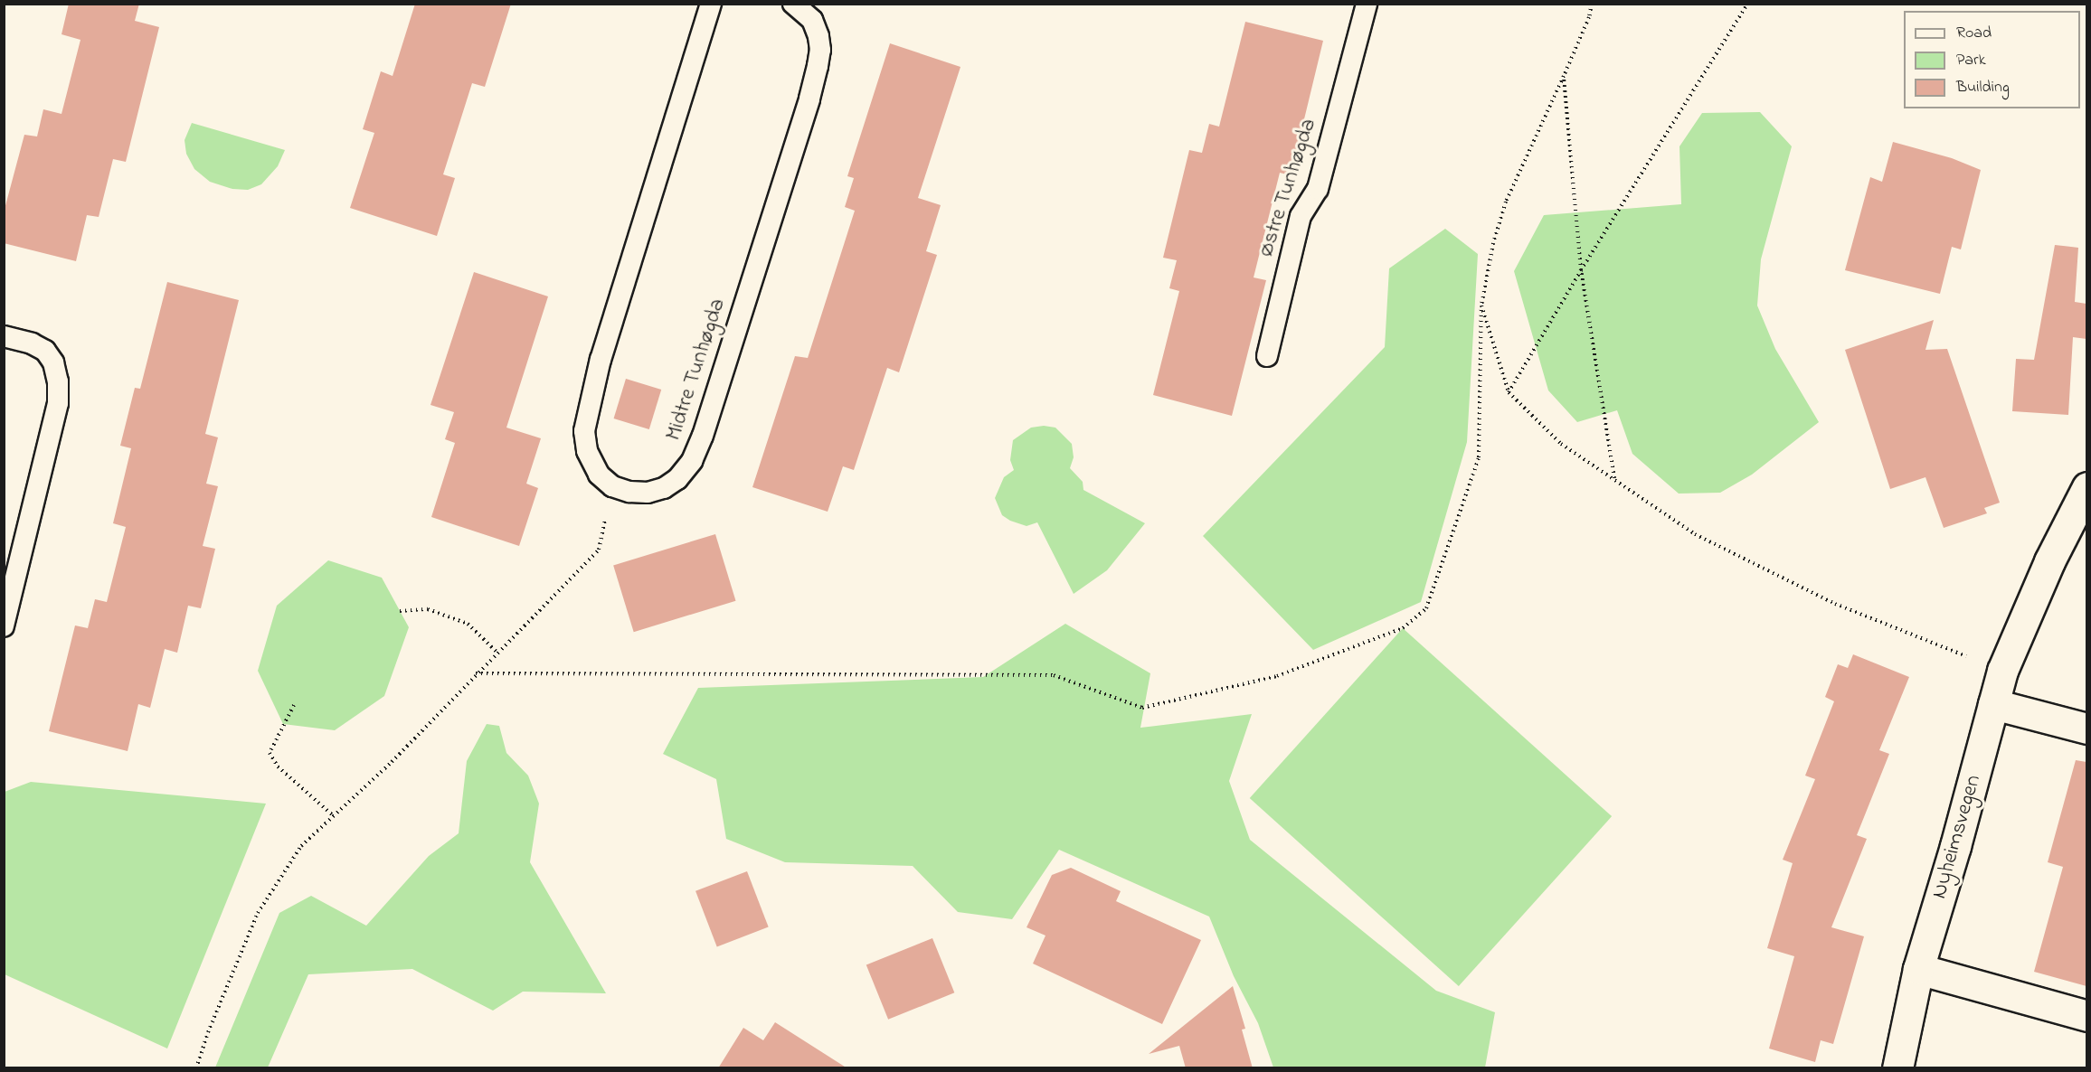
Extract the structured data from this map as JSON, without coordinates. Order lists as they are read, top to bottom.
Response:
{
  "streets": {
    "street": ["Nyheimsvegen"],
    "lane": ["Østre Tunhøgda", "Midtre Tunhøgda"]
  },
  "legend": ["Road", "Park", "Building"]
}
